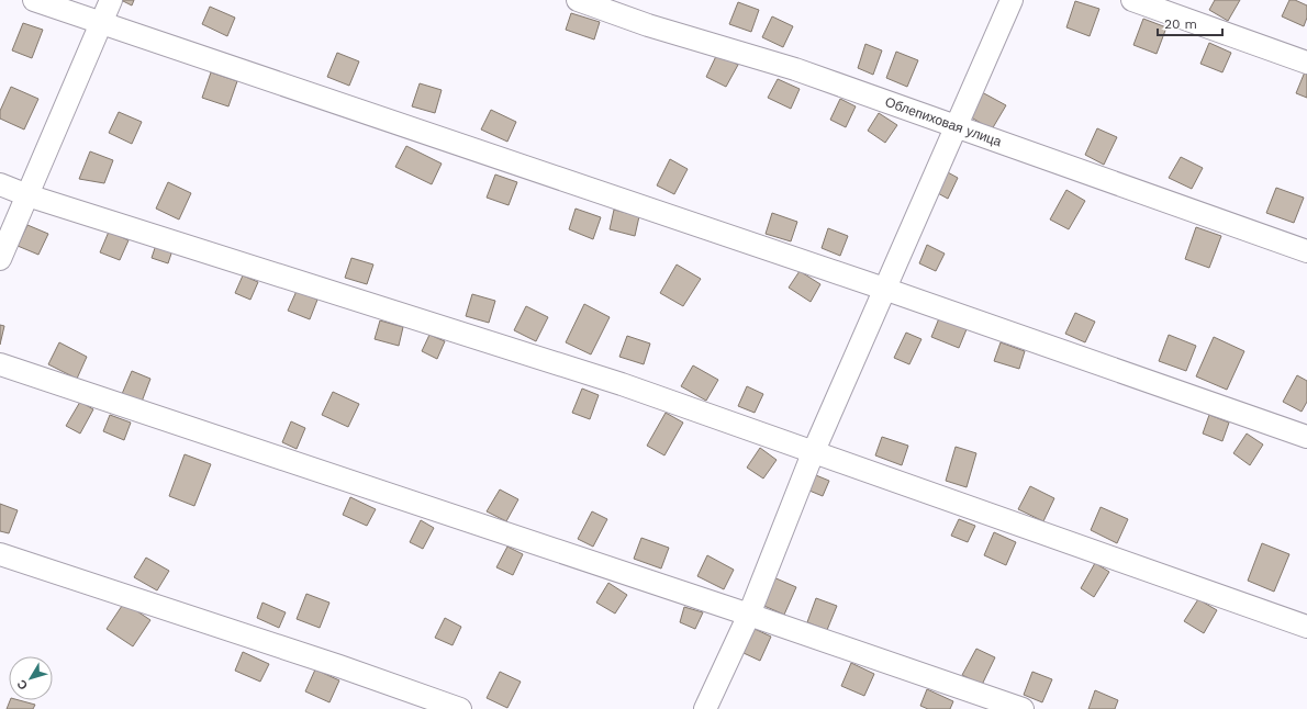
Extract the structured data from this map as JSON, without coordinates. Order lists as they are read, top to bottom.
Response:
{
  "streets": {
    "street": ["Облепиховая улица"]
  },
  "scale_bar": "20 m",
  "north": "bottom left"
}
